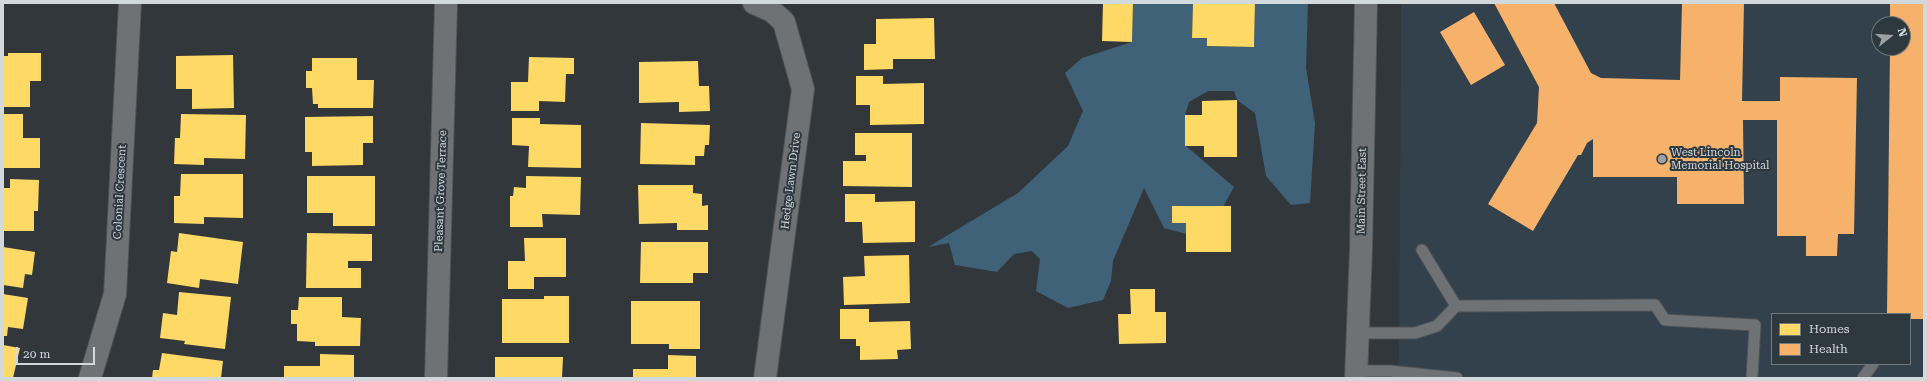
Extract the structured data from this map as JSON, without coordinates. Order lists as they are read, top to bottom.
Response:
{
  "streets": {
    "street": [
      "Hedge Lawn Drive",
      "Pleasant Grove Terrace",
      "Main Street East",
      "Colonial Crescent"
    ]
  },
  "places": ["West Lincoln Memorial Hospital"],
  "legend": ["Homes", "Health"],
  "scale_bar": "20 m",
  "north": "right"
}
